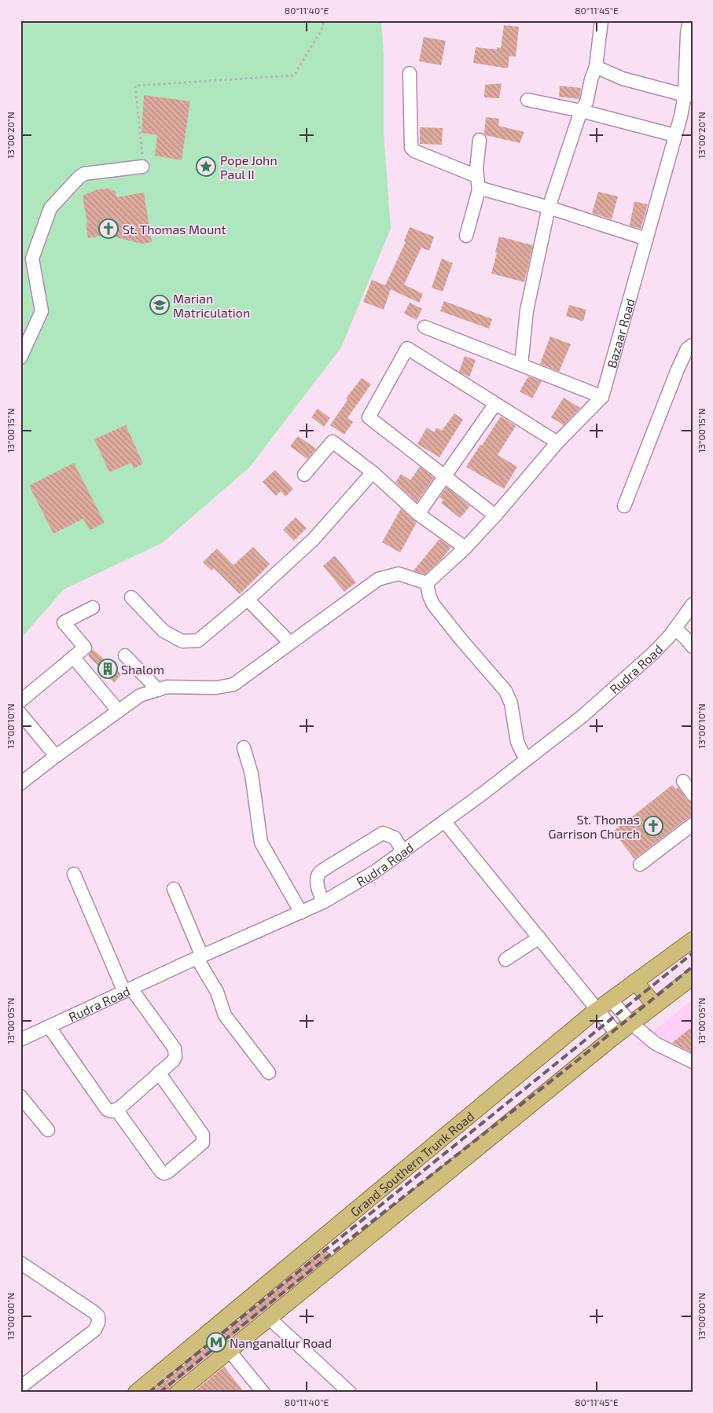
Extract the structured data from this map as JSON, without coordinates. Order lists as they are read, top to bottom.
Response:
{
  "streets": {
    "main road": ["Grand Southern Trunk Road"],
    "street": ["Bazaar Road", "Rudra Road"]
  },
  "places": {
    "place": ["Pope John Paul II"],
    "church": ["St. Thomas Mount", "St. Thomas Garrison Church"],
    "school or university": ["Marian Matriculation"],
    "building": ["Shalom"],
    "metro station": ["Nanganallur Road"]
  },
  "coordinates": [
    "80°11'40\"E",
    "80°11'45\"E",
    "13°00'20\"N",
    "13°00'15\"N",
    "13°00'10\"N",
    "13°00'05\"N",
    "13°00'00\"N"
  ]
}
